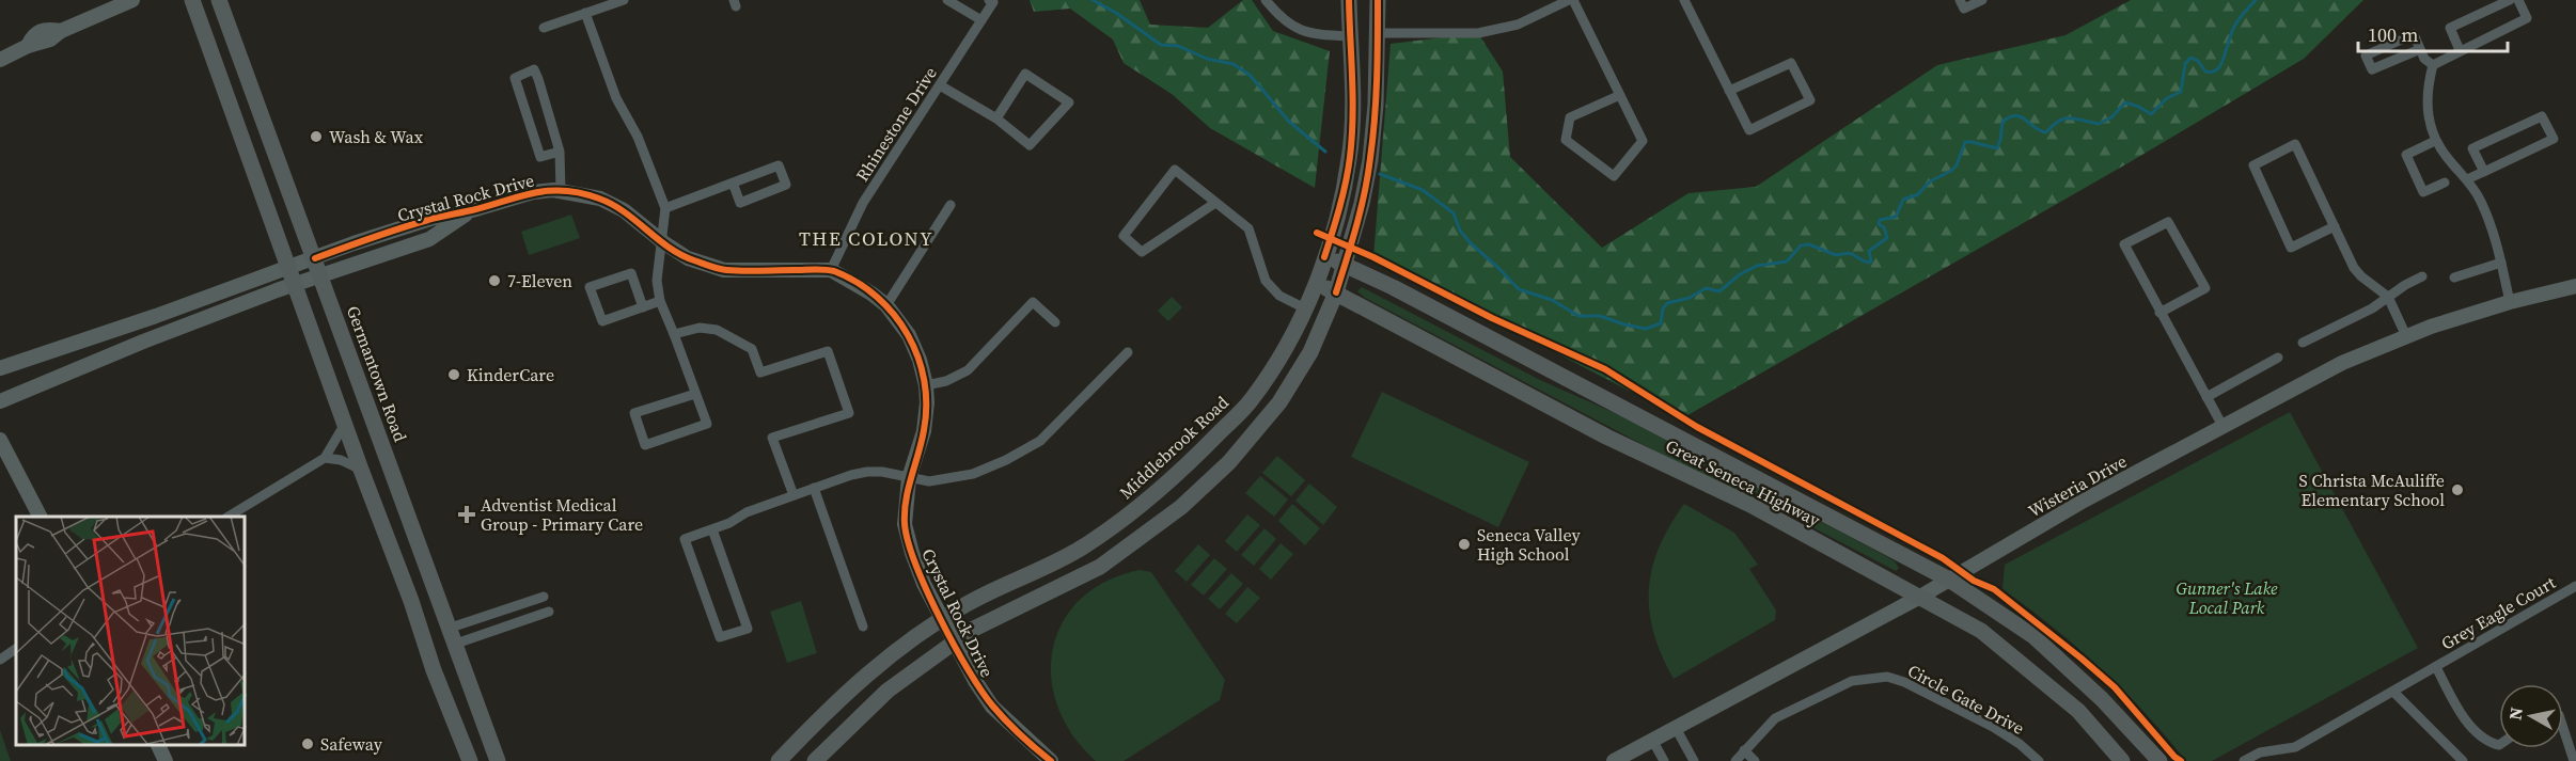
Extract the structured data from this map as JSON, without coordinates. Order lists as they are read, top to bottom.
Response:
{
  "streets": {
    "main road": ["Germantown Road", "Middlebrook Road", "Great Seneca Highway"],
    "street": [
      "Rhinestone Drive",
      "Crystal Rock Drive",
      "Wisteria Drive",
      "Grey Eagle Court",
      "Circle Gate Drive"
    ]
  },
  "crossings": [
    ["Rhinestone Drive", "Crystal Rock Drive"],
    ["Crystal Rock Drive", "Germantown Road"],
    ["Crystal Rock Drive", "Middlebrook Road"],
    ["Middlebrook Road", "Great Seneca Highway"],
    ["Great Seneca Highway", "Wisteria Drive"]
  ],
  "districts": ["THE COLONY"],
  "parks": ["Gunner's Lake Local Park"],
  "places": {
    "other": [
      "Wash & Wax",
      "7-Eleven",
      "KinderCare",
      "S Christa McAuliffe Elementary School",
      "Seneca Valley High School",
      "Safeway"
    ],
    "health": ["Adventist Medical Group - Primary Care"]
  },
  "scale_bar": "100 m",
  "north": "left"
}
